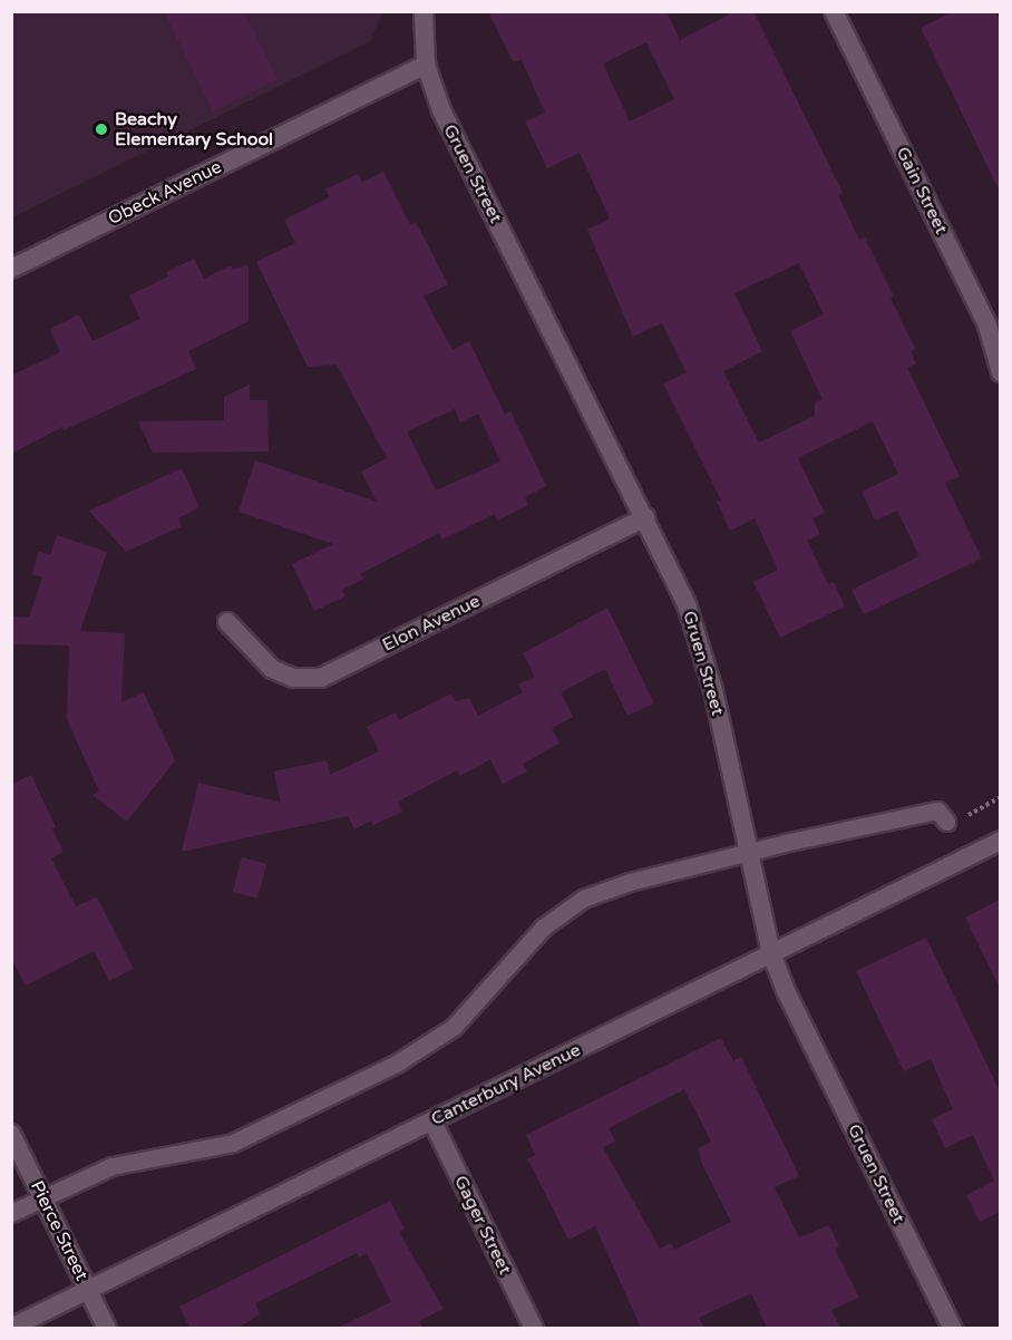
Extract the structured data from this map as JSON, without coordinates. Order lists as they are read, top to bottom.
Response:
{
  "streets": {
    "street": [
      "Gruen Street",
      "Gain Street",
      "Obeck Avenue",
      "Elon Avenue",
      "Canterbury Avenue",
      "Gager Street",
      "Pierce Street"
    ]
  },
  "crossings": [
    ["Gruen Street", "Obeck Avenue"],
    ["Gruen Street", "Elon Avenue"],
    ["Gruen Street", "Canterbury Avenue"],
    ["Canterbury Avenue", "Gager Street"],
    ["Canterbury Avenue", "Pierce Street"]
  ],
  "places": ["Beachy Elementary School"]
}
